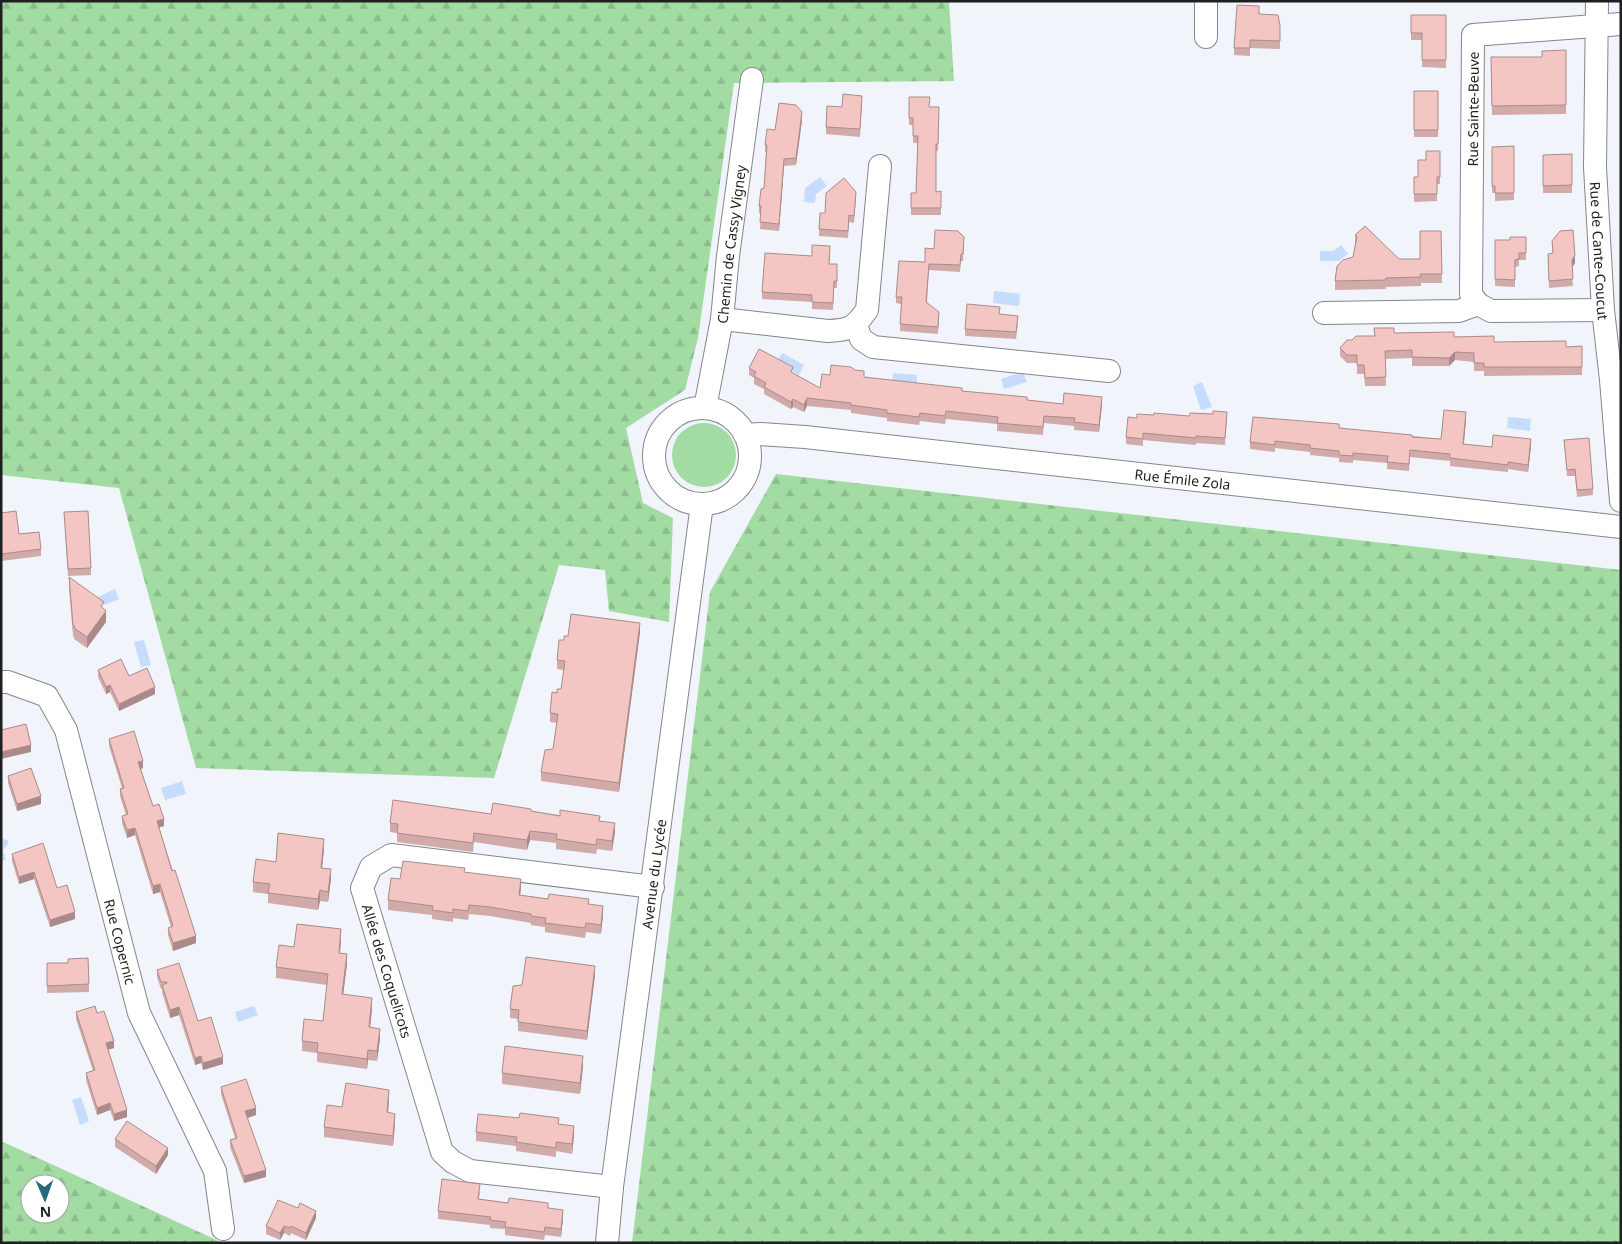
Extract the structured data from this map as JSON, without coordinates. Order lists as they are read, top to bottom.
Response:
{
  "streets": {
    "street": [
      "Rue Sainte-Beuve",
      "Chemin de Cassy Vigney",
      "Rue de Cante-Coucut",
      "Rue Émile Zola",
      "Avenue du Lycée",
      "Rue Copernic",
      "Allée des Coquelicots"
    ]
  },
  "crossings": [
    ["Rue Sainte-Beuve", "Rue de Cante-Coucut"],
    ["Chemin de Cassy Vigney", "Rue Émile Zola"],
    ["Chemin de Cassy Vigney", "Avenue du Lycée"],
    ["Rue Émile Zola", "Avenue du Lycée"],
    ["Avenue du Lycée", "Allée des Coquelicots"]
  ],
  "north": "bottom"
}
